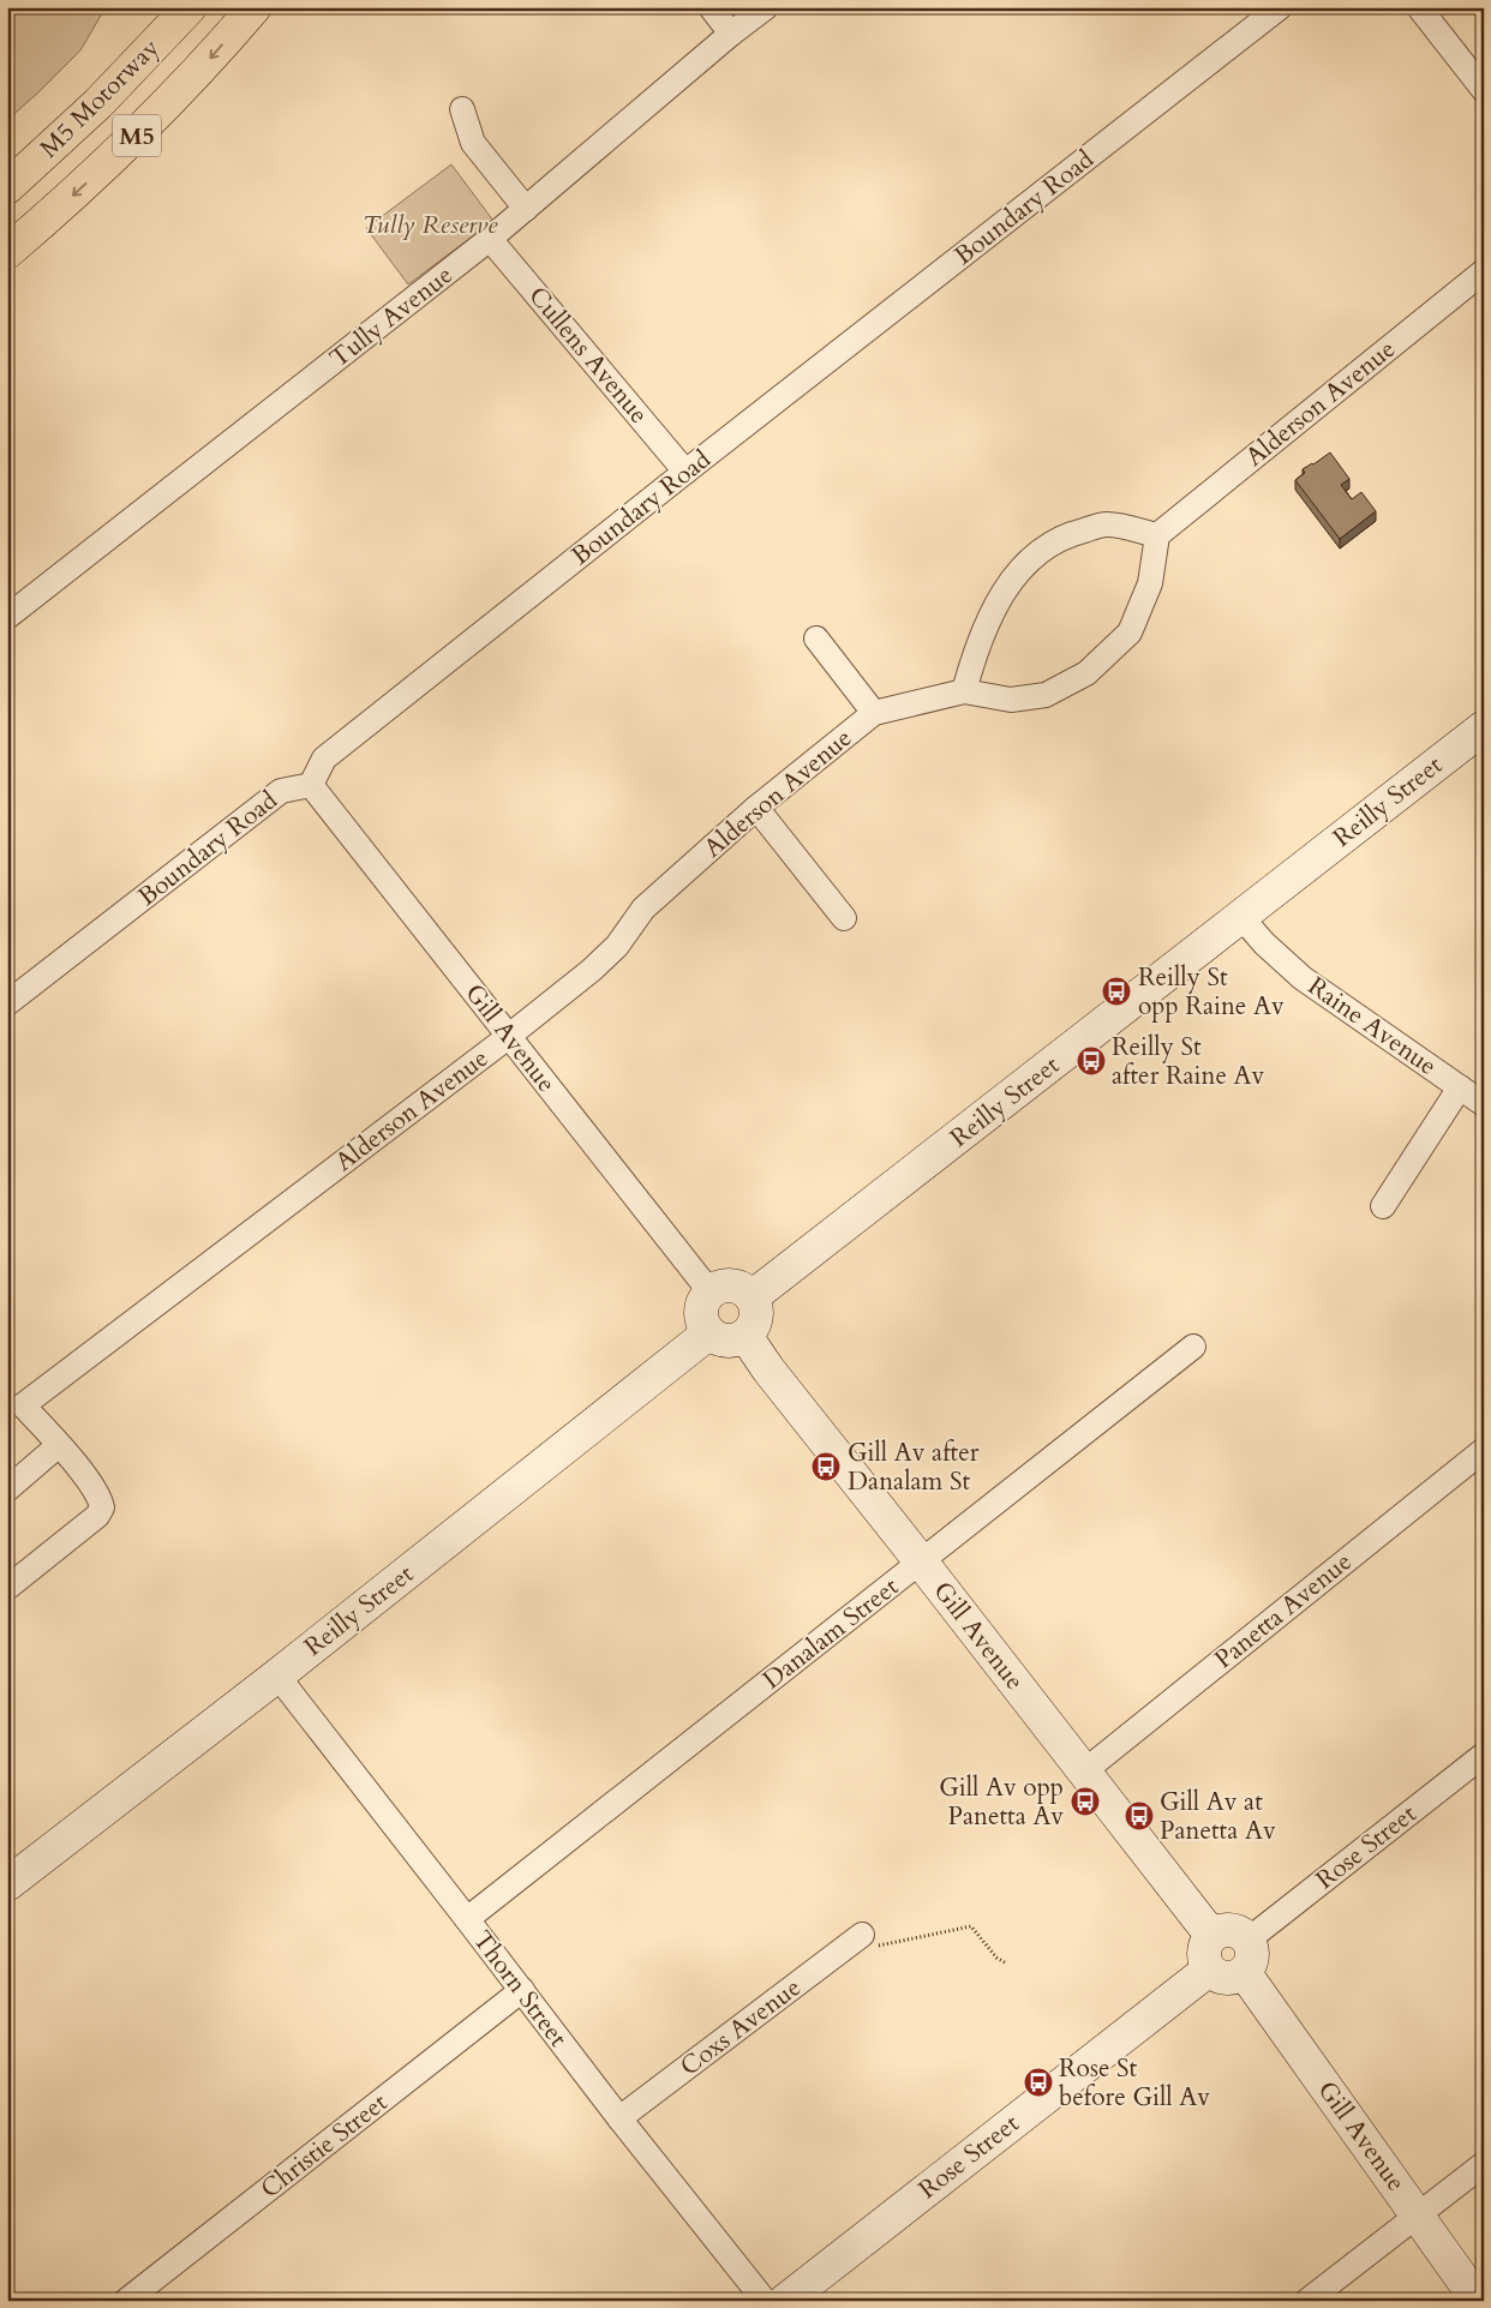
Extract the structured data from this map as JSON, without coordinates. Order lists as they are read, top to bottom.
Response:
{
  "streets": {
    "highway": ["M5 Motorway", "M5"],
    "main road": ["Reilly Street", "Gill Avenue", "Rose Street"],
    "street": [
      "Boundary Road",
      "Tully Avenue",
      "Cullens Avenue",
      "Alderson Avenue",
      "Raine Avenue",
      "Panetta Avenue",
      "Danalam Street",
      "Thorn Street",
      "Coxs Avenue",
      "Christie Street"
    ]
  },
  "crossings": [
    ["Boundary Road", "Cullens Avenue"],
    ["Boundary Road", "Gill Avenue"],
    ["Tully Avenue", "Cullens Avenue"],
    ["Alderson Avenue", "Gill Avenue"],
    ["Reilly Street", "Raine Avenue"],
    ["Reilly Street", "Gill Avenue"],
    ["Reilly Street", "Thorn Street"],
    ["Gill Avenue", "Panetta Avenue"],
    ["Gill Avenue", "Danalam Street"],
    ["Gill Avenue", "Rose Street"],
    ["Danalam Street", "Thorn Street"],
    ["Thorn Street", "Coxs Avenue"],
    ["Thorn Street", "Christie Street"]
  ],
  "parks": ["Tully Reserve"],
  "places": {
    "bus stop": [
      "Reilly St opp Raine Av",
      "Reilly St after Raine Av",
      "Gill Av after Danalam St",
      "Gill Av opp Panetta Av",
      "Gill Av at Panetta Av",
      "Rose St before Gill Av"
    ]
  }
}
